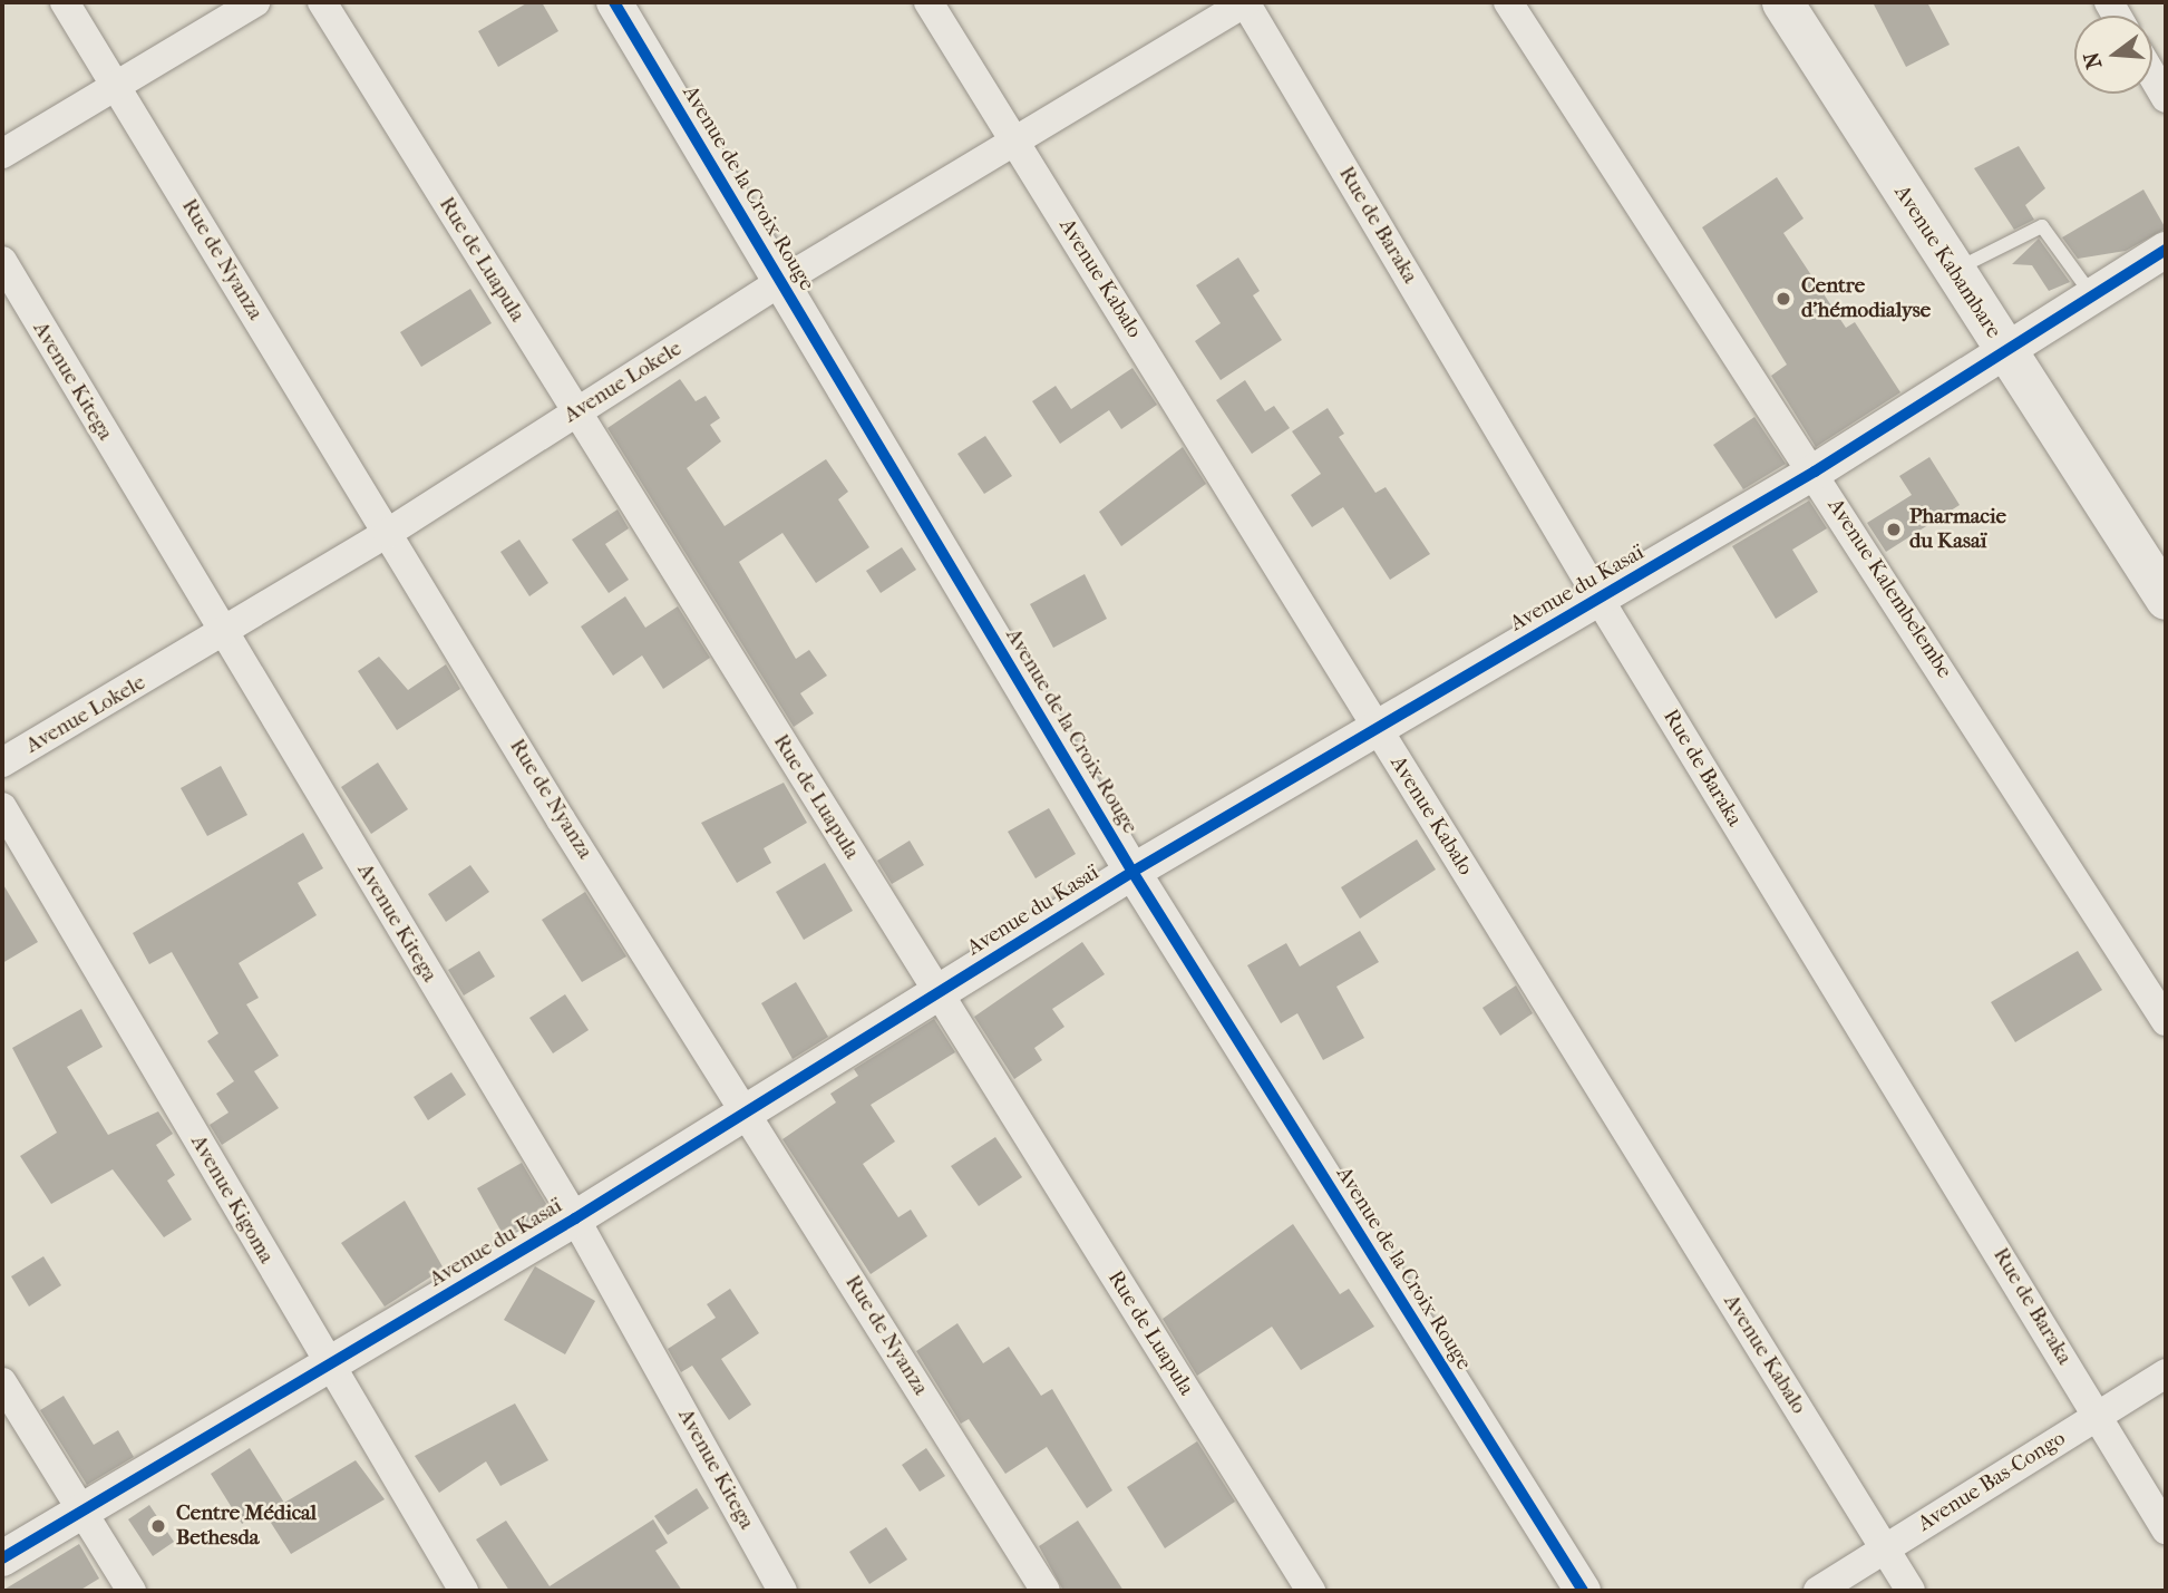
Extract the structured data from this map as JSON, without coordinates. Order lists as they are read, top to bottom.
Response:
{
  "streets": {
    "main road": ["Avenue Kabambare"],
    "street": [
      "Avenue de la Croix Rouge",
      "Rue de Baraka",
      "Rue de Nyanza",
      "Rue de Luapula",
      "Avenue Kabalo",
      "Avenue Kitega",
      "Avenue Lokele",
      "Avenue du Kasaï",
      "Avenue Kalembelembe",
      "Avenue Kigoma",
      "Avenue Bas-Congo"
    ]
  },
  "crossings": [
    ["Avenue de la Croix Rouge", "Avenue Lokele"],
    ["Avenue de la Croix Rouge", "Avenue du Kasaï"],
    ["Rue de Baraka", "Avenue Lokele"],
    ["Rue de Baraka", "Avenue du Kasaï"],
    ["Rue de Baraka", "Avenue Bas-Congo"],
    ["Rue de Nyanza", "Avenue Lokele"],
    ["Rue de Nyanza", "Avenue du Kasaï"],
    ["Rue de Luapula", "Avenue Lokele"],
    ["Rue de Luapula", "Avenue du Kasaï"],
    ["Avenue Kabambare", "Avenue du Kasaï"],
    ["Avenue Kabalo", "Avenue Lokele"],
    ["Avenue Kabalo", "Avenue du Kasaï"],
    ["Avenue Kabalo", "Avenue Bas-Congo"],
    ["Avenue Kitega", "Avenue Lokele"],
    ["Avenue Kitega", "Avenue du Kasaï"],
    ["Avenue du Kasaï", "Avenue Kalembelembe"],
    ["Avenue du Kasaï", "Avenue Kigoma"]
  ],
  "places": ["Centre d'hémodialyse", "Pharmacie du Kasaï", "Centre Médical Bethesda"],
  "north": "left"
}
